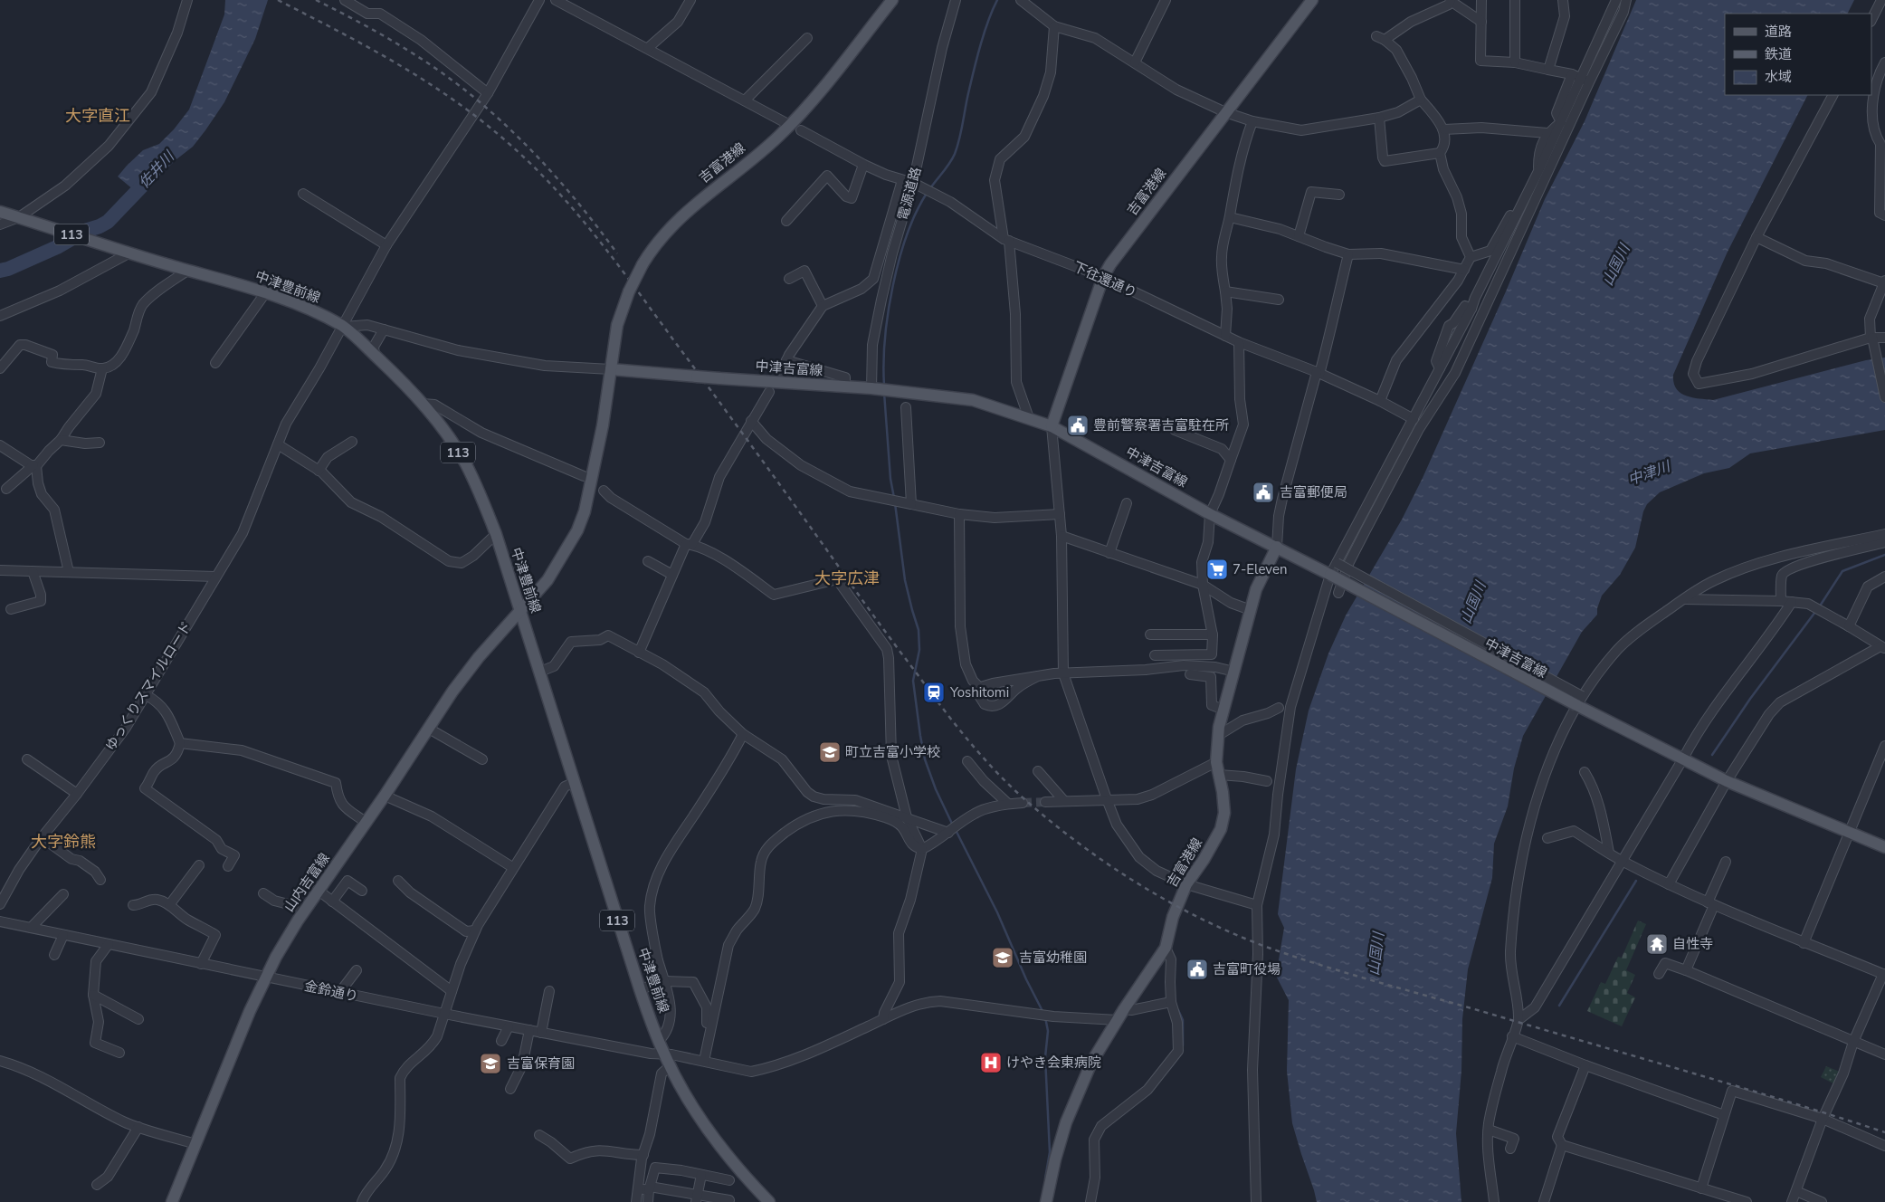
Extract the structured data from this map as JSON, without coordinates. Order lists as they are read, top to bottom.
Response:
{
  "streets": {
    "main road": [
      "吉富港線",
      "113",
      "中津豊前線",
      "中津吉富線",
      "山内吉富線"
    ],
    "street": [
      "電源道路",
      "下往還通り",
      "ゆっくりスマイルロード",
      "金鈴通り"
    ]
  },
  "crossings": [
    ["吉富港線", "下往還通り"],
    ["吉富港線", "中津吉富線"],
    ["吉富港線", "金鈴通り"],
    ["電源道路", "下往還通り"],
    ["電源道路", "中津吉富線"],
    ["中津豊前線", "ゆっくりスマイルロード"],
    ["中津豊前線", "山内吉富線"],
    ["中津豊前線", "金鈴通り"],
    ["山内吉富線", "金鈴通り"]
  ],
  "districts": ["大字直江", "大字広津", "大字鈴熊"],
  "water": ["佐井川", "山国川", "中津川"],
  "places": {
    "public building": ["豊前警察署吉富駐在所", "吉富郵便局", "吉富町役場"],
    "supermarket": ["7-Eleven"],
    "station": ["Yoshitomi"],
    "school or university": ["町立吉富小学校", "吉富幼稚園", "吉富保育園"],
    "temple": ["自性寺"],
    "hospital": ["けやき会東病院"]
  },
  "legend": ["道路", "鉄道", "水域"]
}
